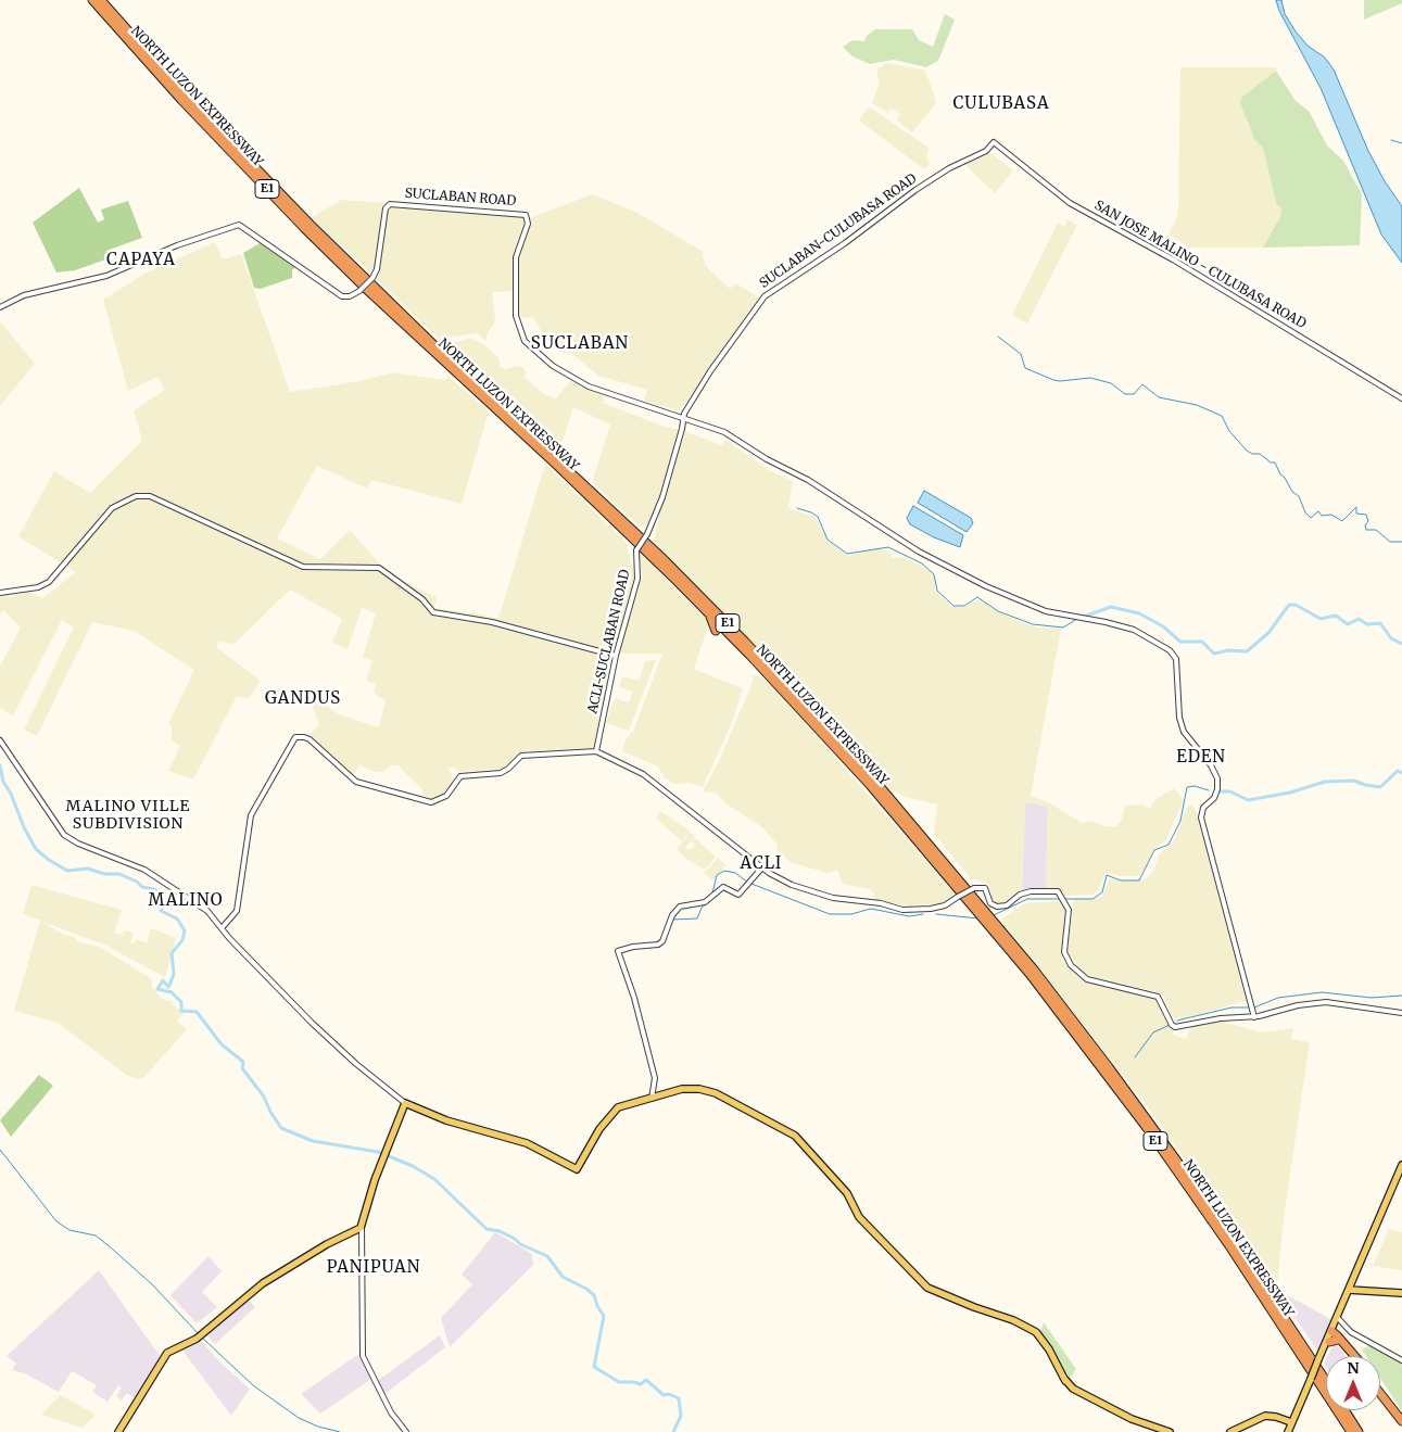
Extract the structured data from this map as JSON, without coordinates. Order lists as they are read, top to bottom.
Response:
{
  "streets": {
    "highway": ["NORTH LUZON EXPRESSWAY", "E1"],
    "street": [
      "SUCLABAN ROAD",
      "SUCLABAN-CULUBASA ROAD",
      "SAN JOSE MALINO - CULUBASA ROAD",
      "ACLI-SUCLABAN ROAD"
    ]
  },
  "crossings": [
    ["SUCLABAN ROAD", "SUCLABAN-CULUBASA ROAD"],
    ["SUCLABAN ROAD", "ACLI-SUCLABAN ROAD"],
    ["SUCLABAN-CULUBASA ROAD", "SAN JOSE MALINO - CULUBASA ROAD"],
    ["SUCLABAN-CULUBASA ROAD", "ACLI-SUCLABAN ROAD"]
  ],
  "districts": [
    "CULUBASA",
    "CAPAYA",
    "SUCLABAN",
    "GANDUS",
    "EDEN",
    "MALINO VILLE SUBDIVISION",
    "ACLI",
    "MALINO",
    "PANIPUAN"
  ],
  "north": "top"
}
